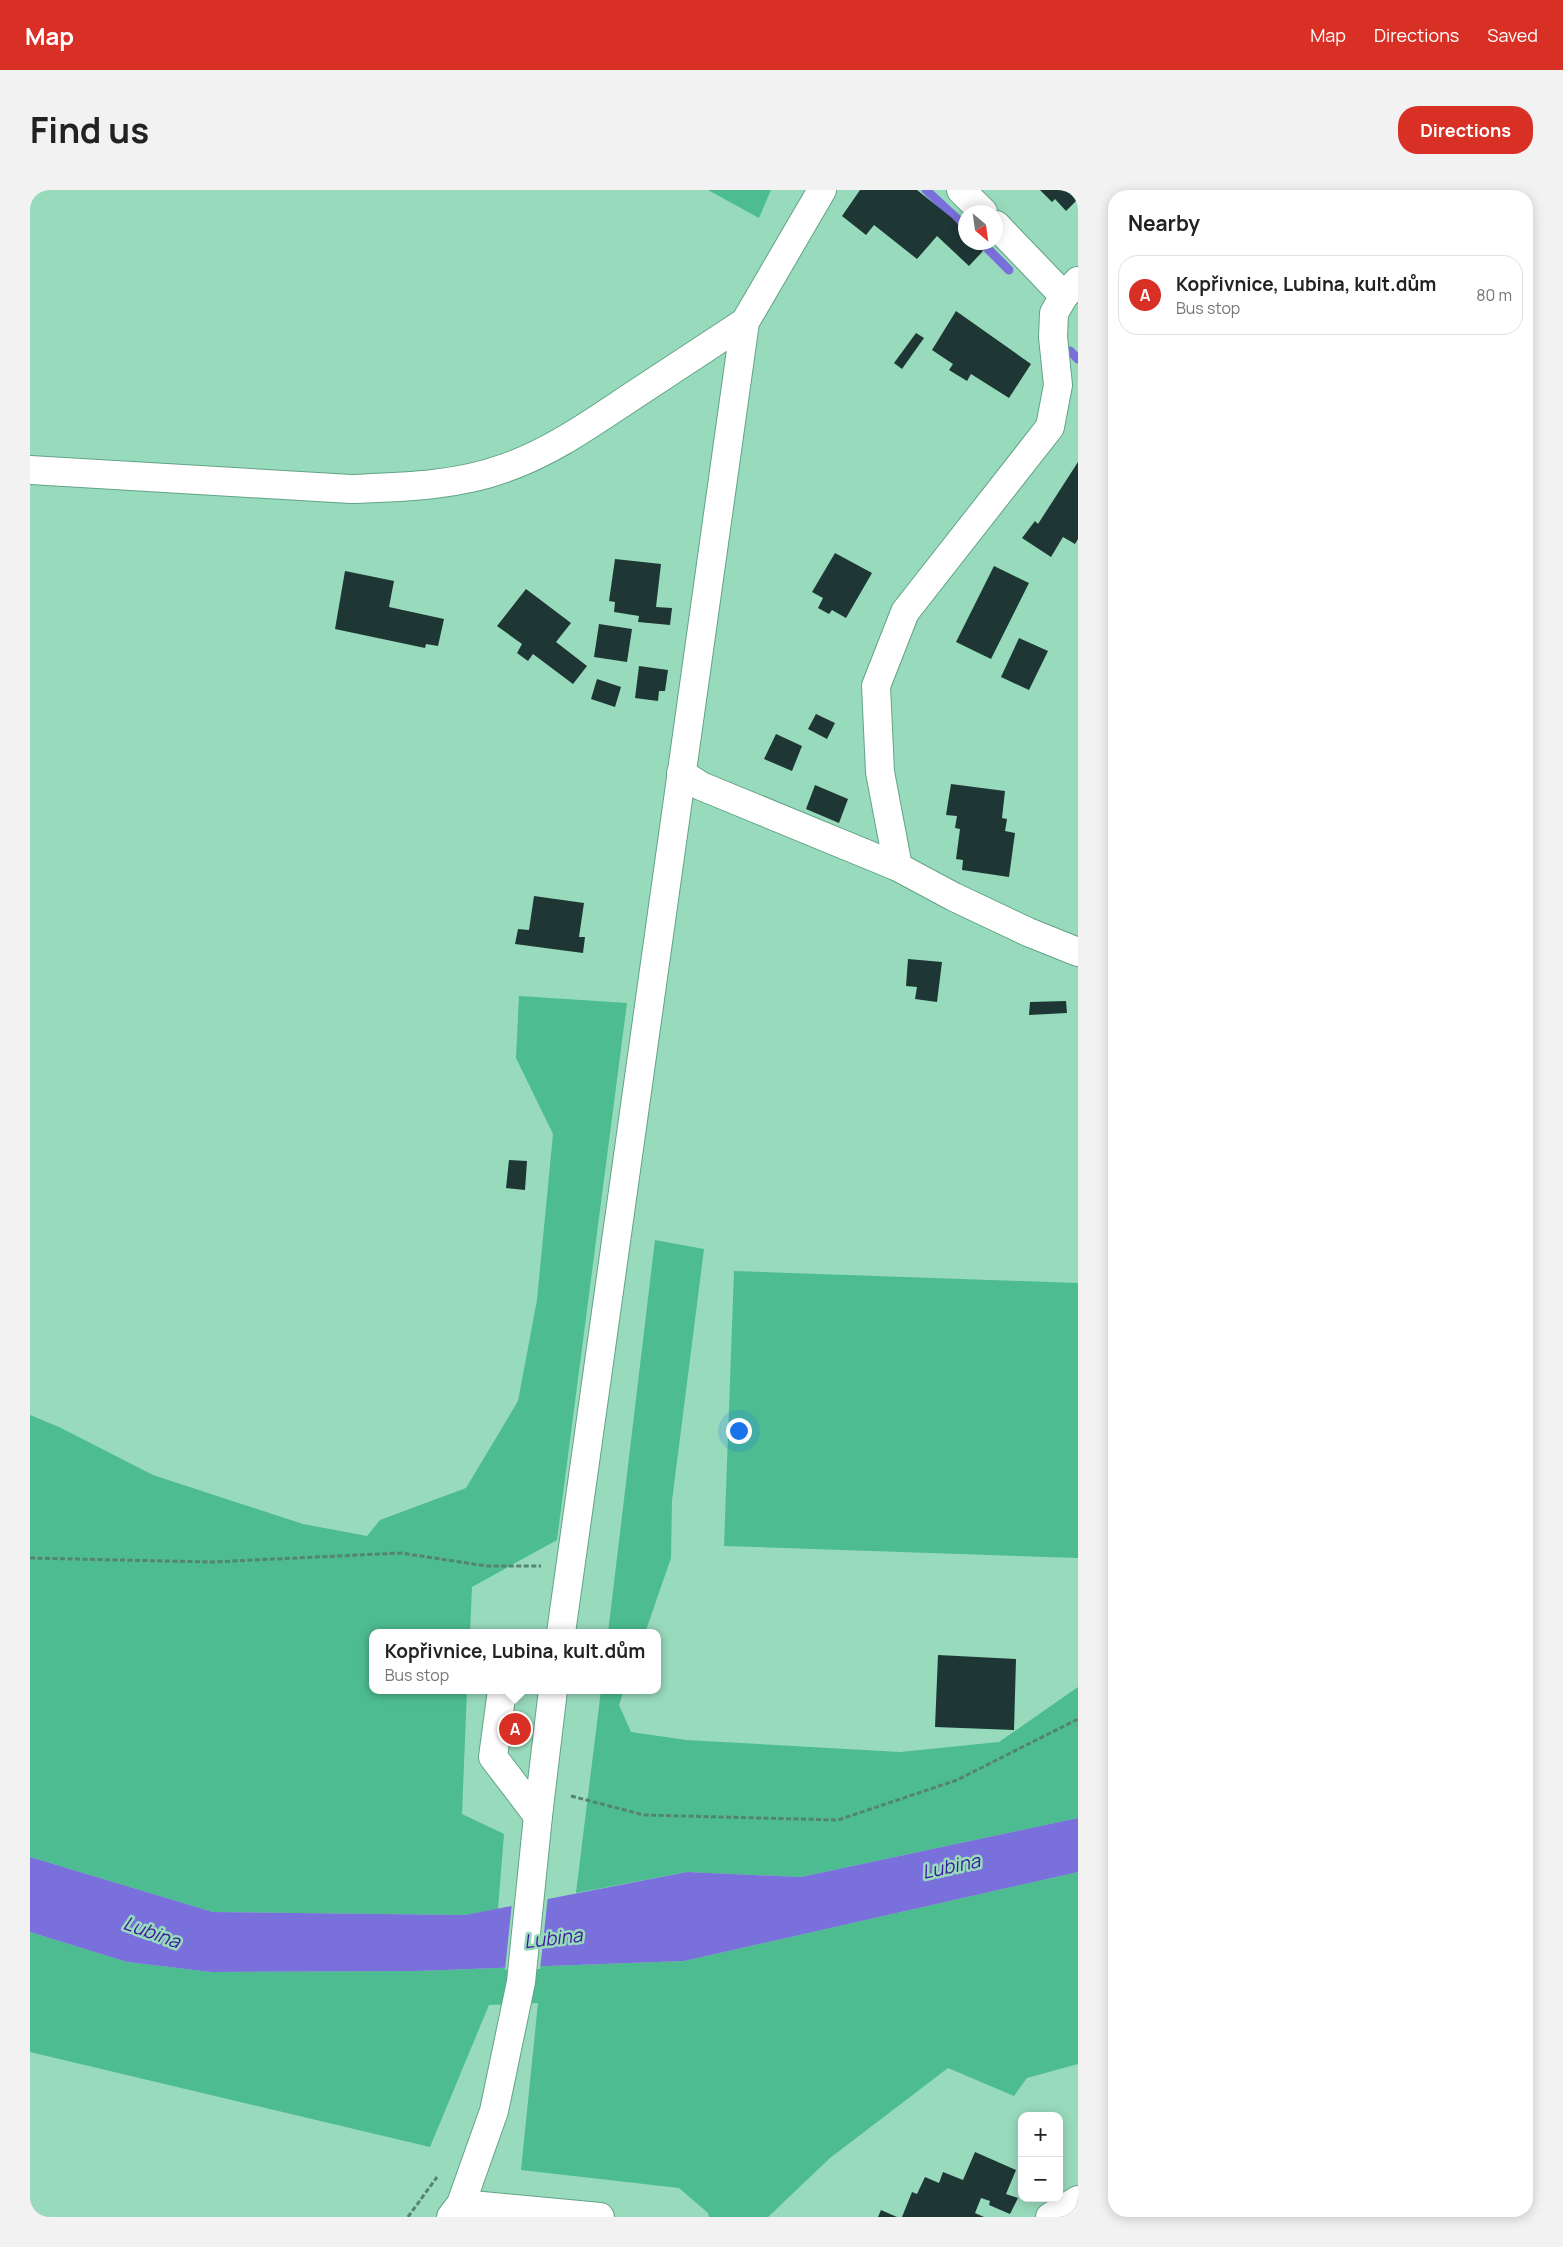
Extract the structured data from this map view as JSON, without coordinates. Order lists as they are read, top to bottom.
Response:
{
  "water": ["Lubina"],
  "north": "bottom right",
  "page": {
    "header": "Map",
    "nav": ["Map", "Directions", "Saved"],
    "title": "Find us",
    "buttons": "Directions",
    "heading": "Nearby",
    "list": [
      {
        "mark": "A",
        "name": "Kopřivnice, Lubina, kult.dům",
        "note": "Bus stop",
        "value": "80 m"
      }
    ],
    "popup": ["Kopřivnice, Lubina, kult.dům", "Bus stop"],
    "pins": "A",
    "map_buttons": ["+", "−"]
  }
}
